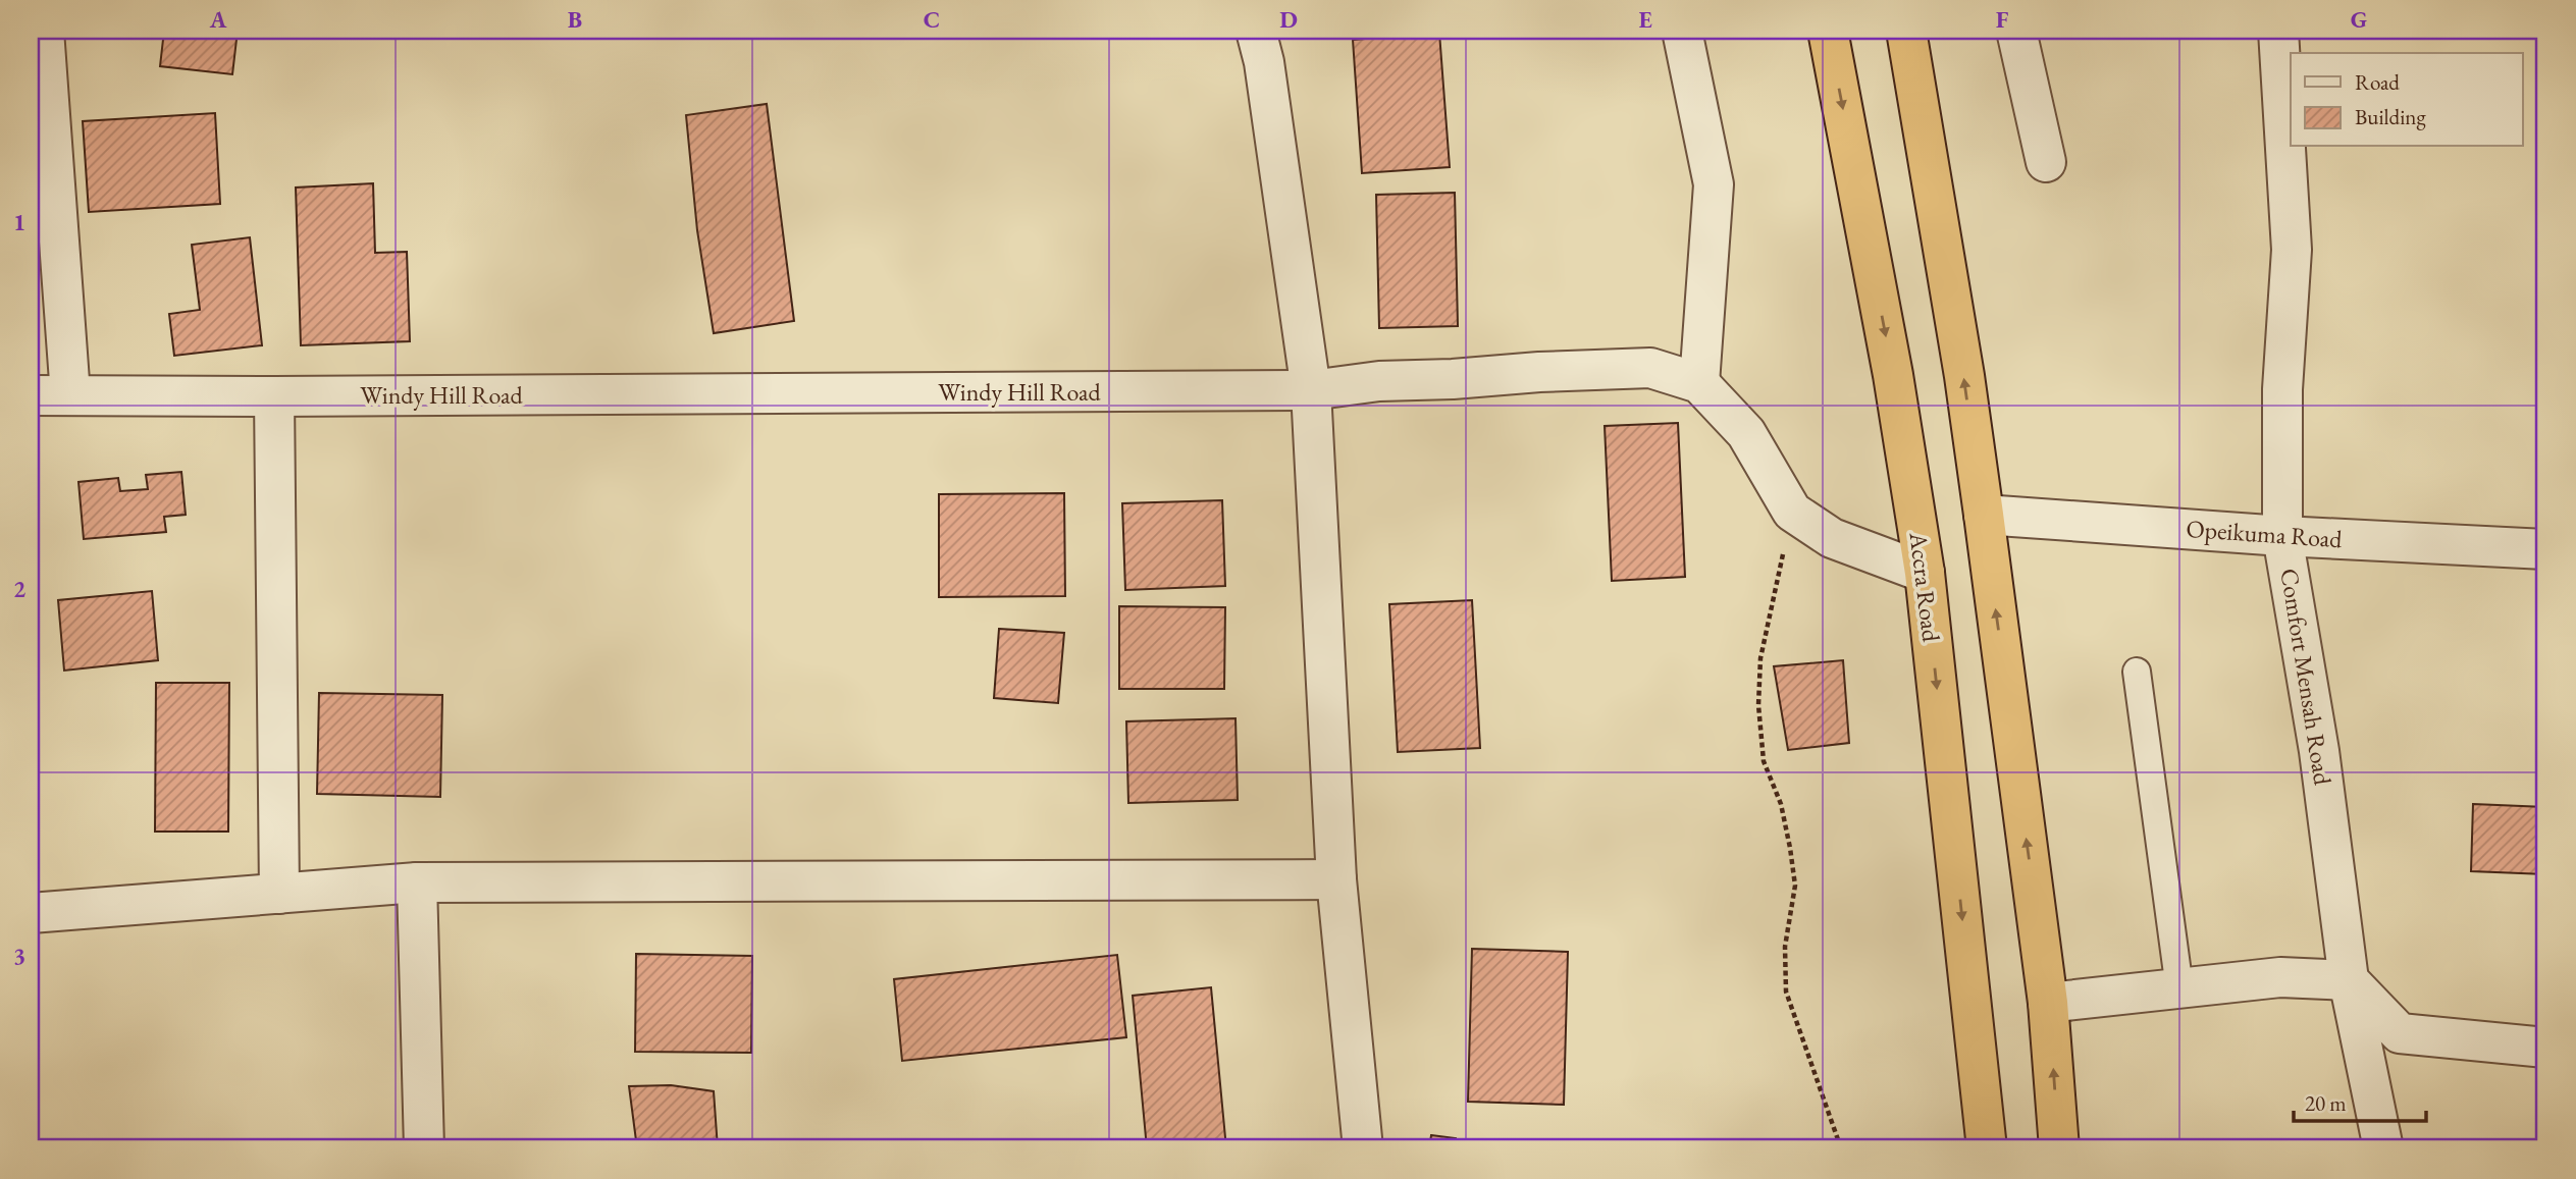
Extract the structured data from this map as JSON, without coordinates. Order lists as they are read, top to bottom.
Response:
{
  "streets": {
    "highway": ["Accra Road"],
    "street": ["Windy Hill Road", "Opeikuma Road", "Comfort Mensah Road"]
  },
  "crossings": [
    ["Windy Hill Road", "Accra Road"],
    ["Opeikuma Road", "Comfort Mensah Road"]
  ],
  "legend": ["Road", "Building"],
  "scale_bar": "20 m",
  "grid": {
    "columns": [
      "A",
      "B",
      "C",
      "D",
      "E",
      "F",
      "G"
    ],
    "rows": ["1", "2", "3"]
  }
}
